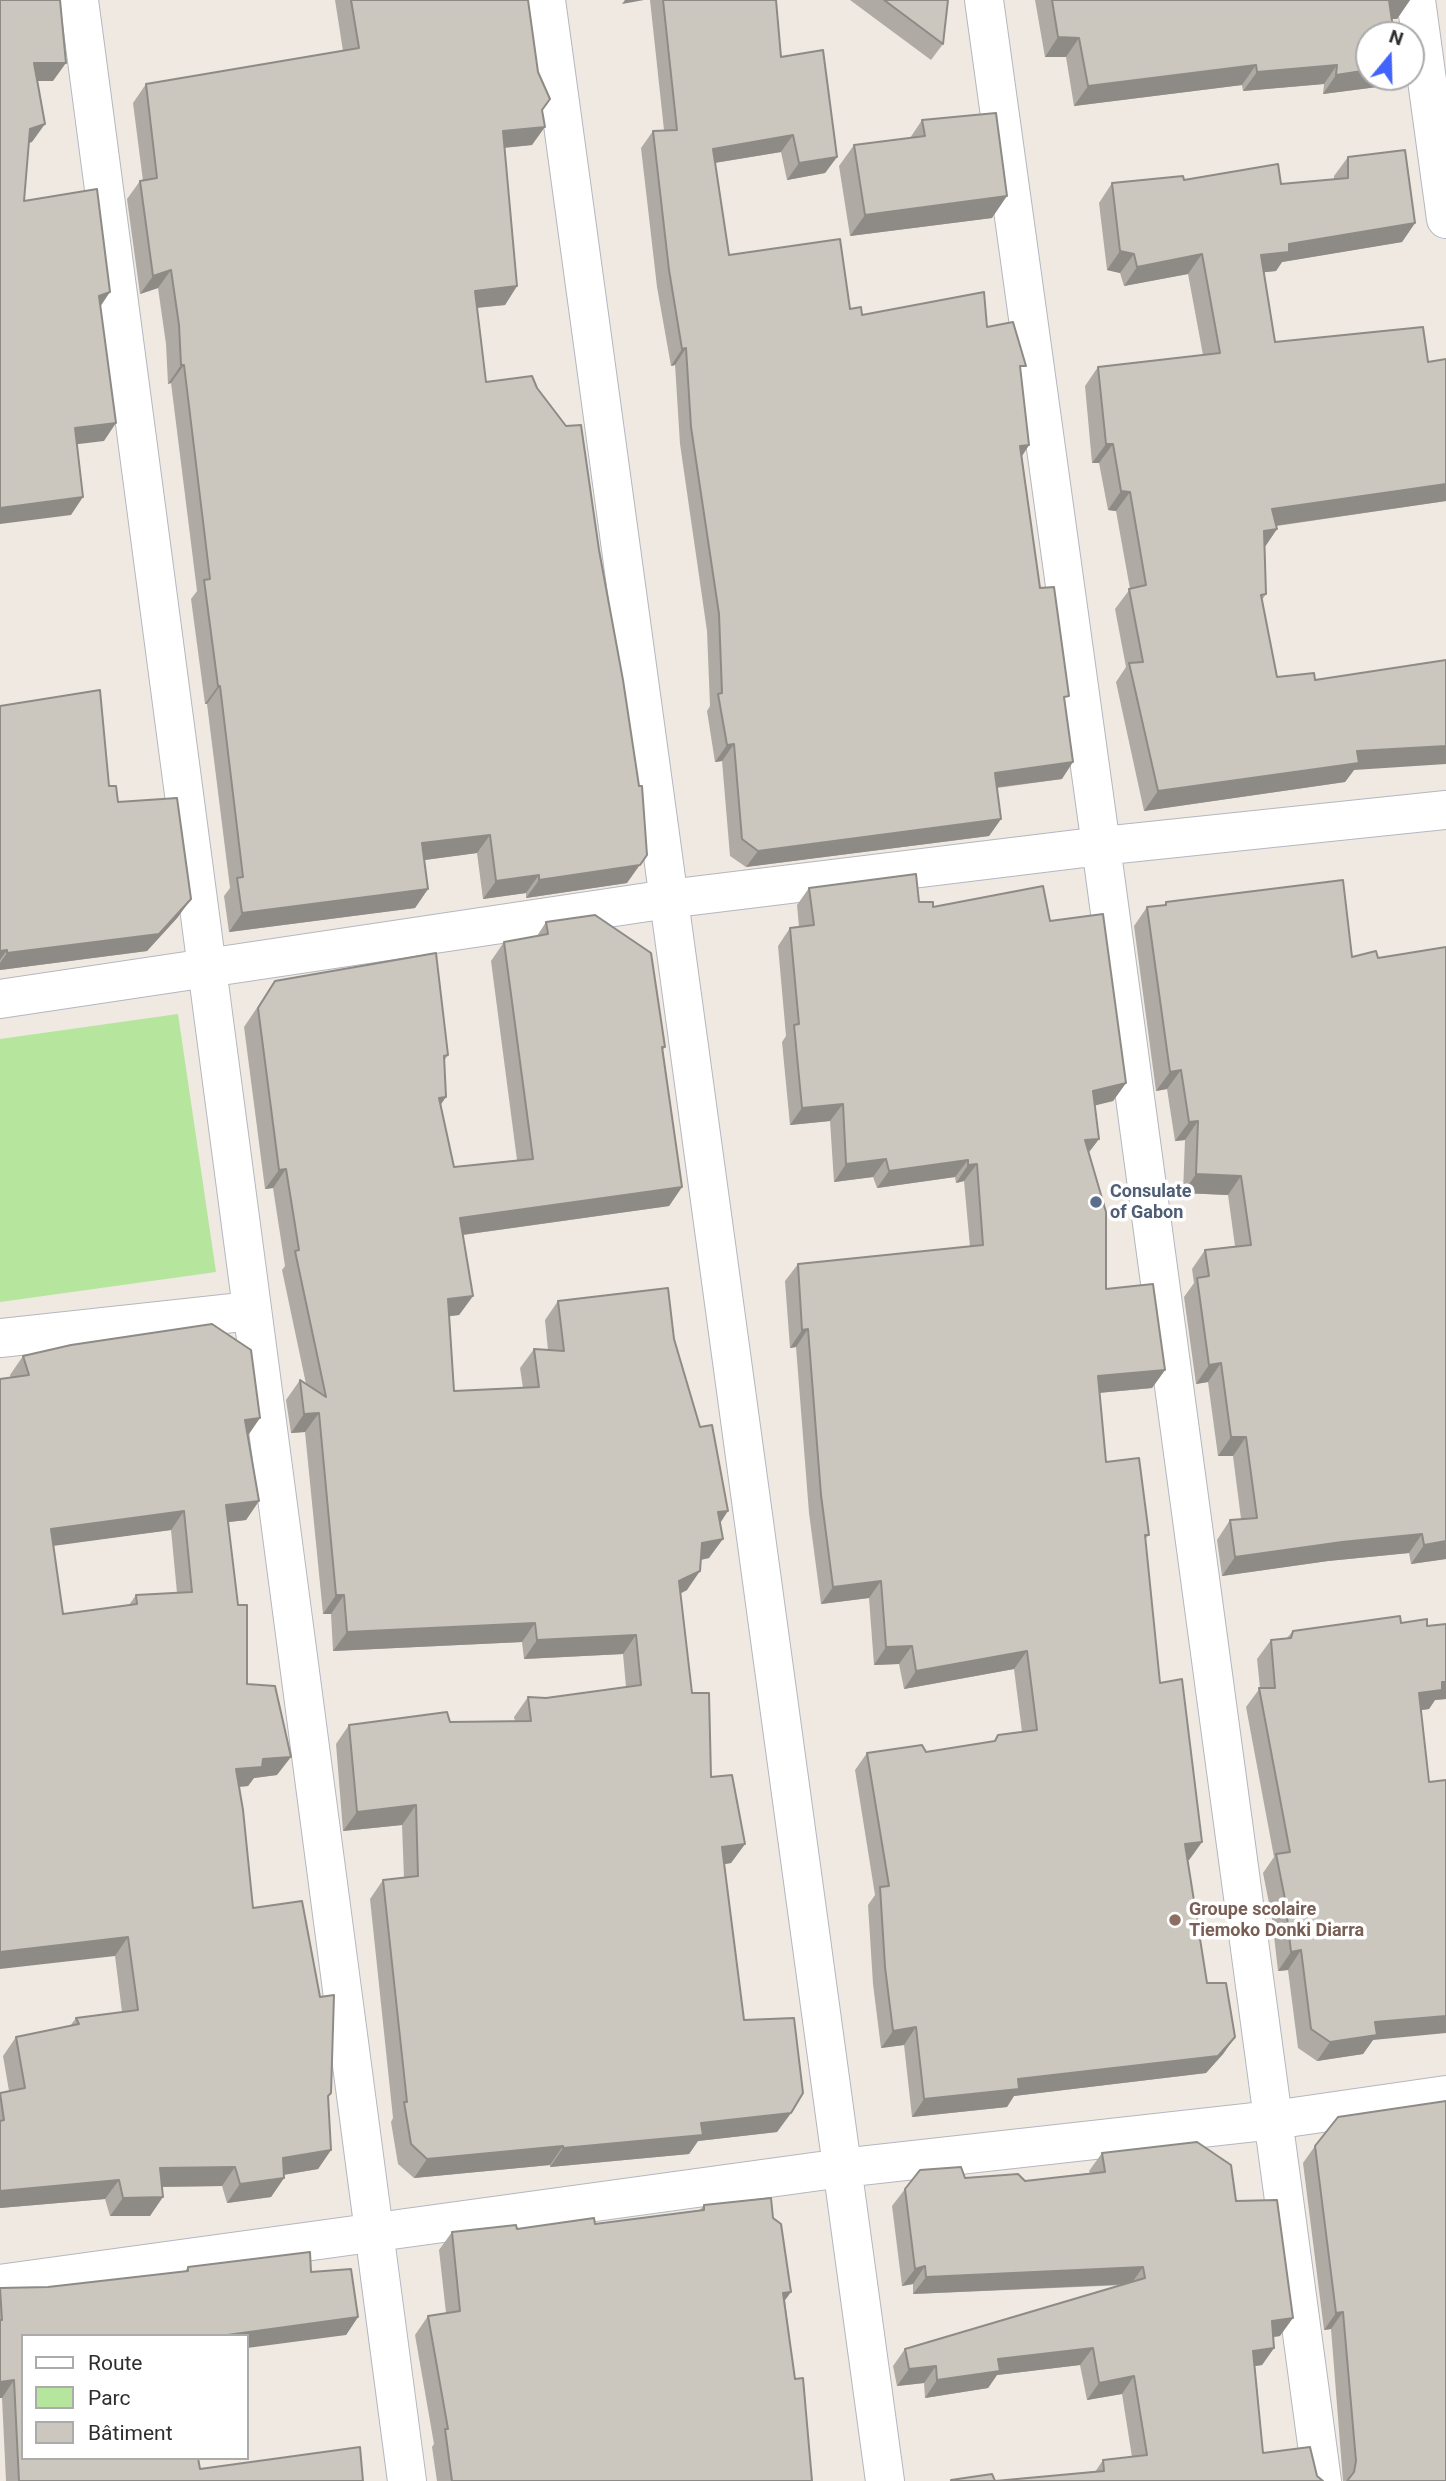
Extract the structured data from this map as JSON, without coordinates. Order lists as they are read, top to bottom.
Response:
{
  "places": ["Consulate of Gabon", "Groupe scolaire Tiemoko Donki Diarra"],
  "legend": ["Route", "Parc", "Bâtiment"],
  "north": "top"
}
